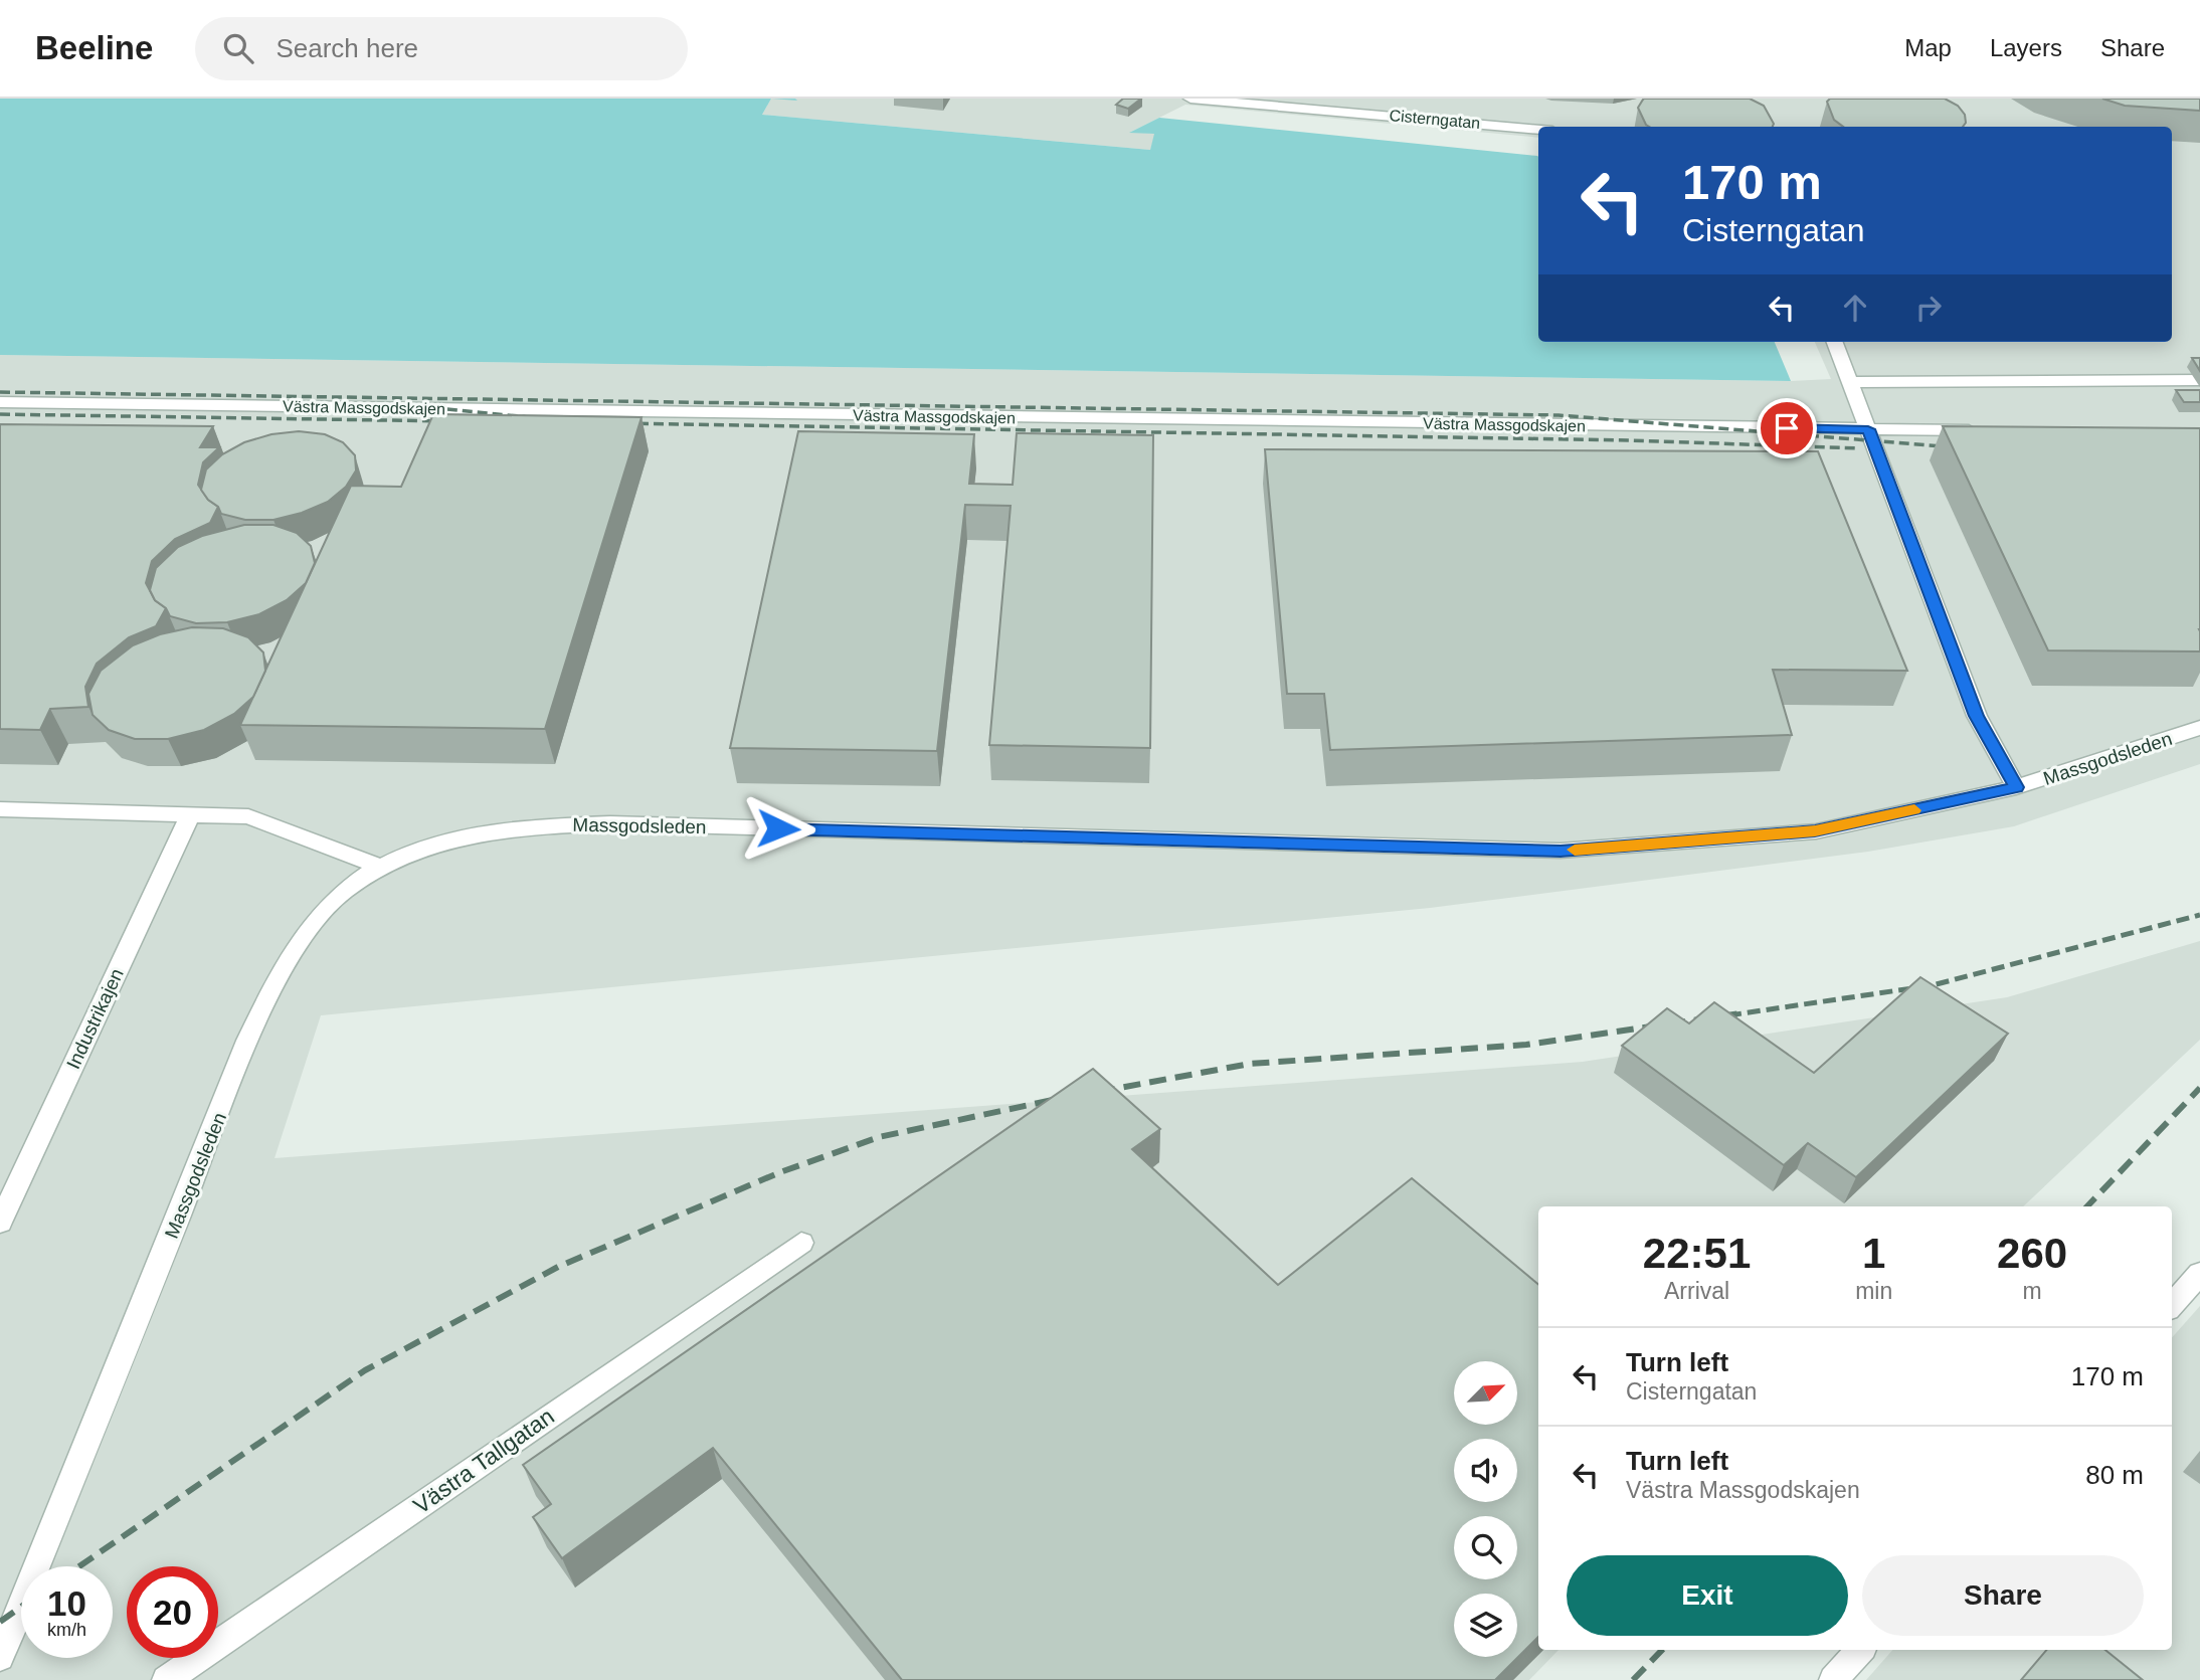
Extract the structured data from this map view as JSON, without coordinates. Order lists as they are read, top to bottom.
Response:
{
  "streets": {
    "street": [
      "Cisterngatan",
      "Västra Massgodskajen",
      "Massgodsleden",
      "Industrikajen",
      "Västra Tallgatan"
    ]
  },
  "north": "top right",
  "page": {
    "header": "Beeline",
    "search": "Search here",
    "nav": ["Map", "Layers", "Share"],
    "turn": ["170 m", "Cisterngatan"],
    "eta": [
      "22:51",
      "Arrival",
      "1",
      "min",
      "260",
      "m"
    ],
    "list": [
      {
        "name": "Turn left",
        "note": "Cisterngatan",
        "value": "170 m"
      },
      {
        "name": "Turn left",
        "note": "Västra Massgodskajen",
        "value": "80 m"
      }
    ],
    "buttons": ["Exit", "Share"],
    "speed": "10 km/h",
    "limit": "20"
  }
}
